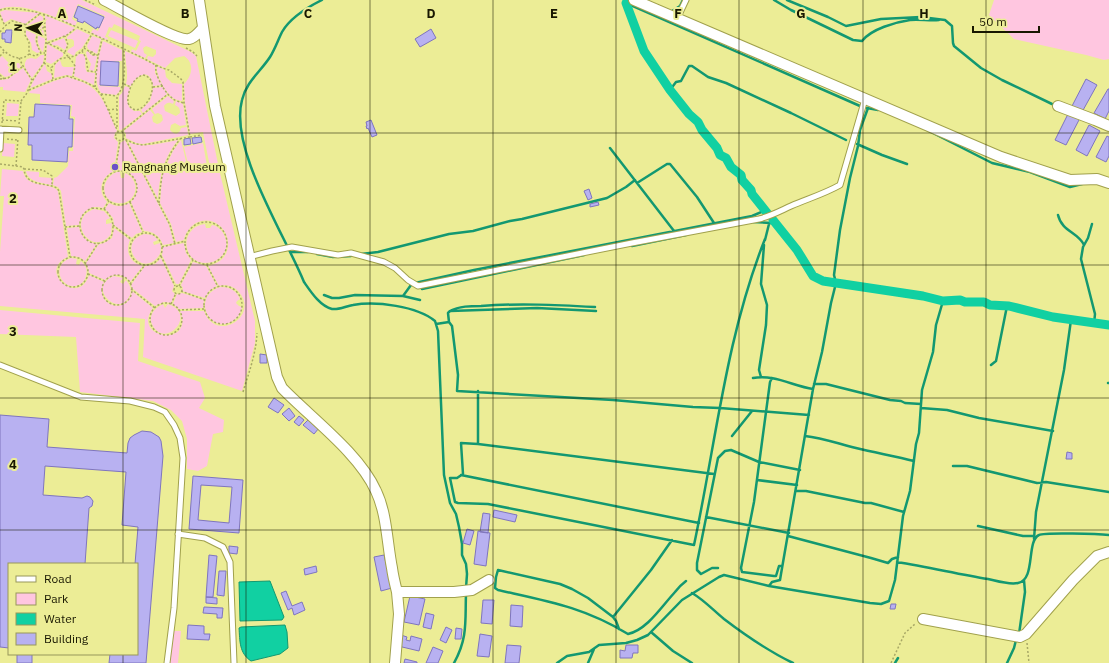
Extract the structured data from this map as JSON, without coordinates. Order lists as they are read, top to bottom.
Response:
{
  "places": ["Rangnang Museum"],
  "legend": [
    "Road",
    "Park",
    "Water",
    "Building"
  ],
  "scale_bar": "50 m",
  "north": "left",
  "grid": {
    "columns": [
      "A",
      "B",
      "C",
      "D",
      "E",
      "F",
      "G",
      "H"
    ],
    "rows": [
      "1",
      "2",
      "3",
      "4"
    ]
  }
}
